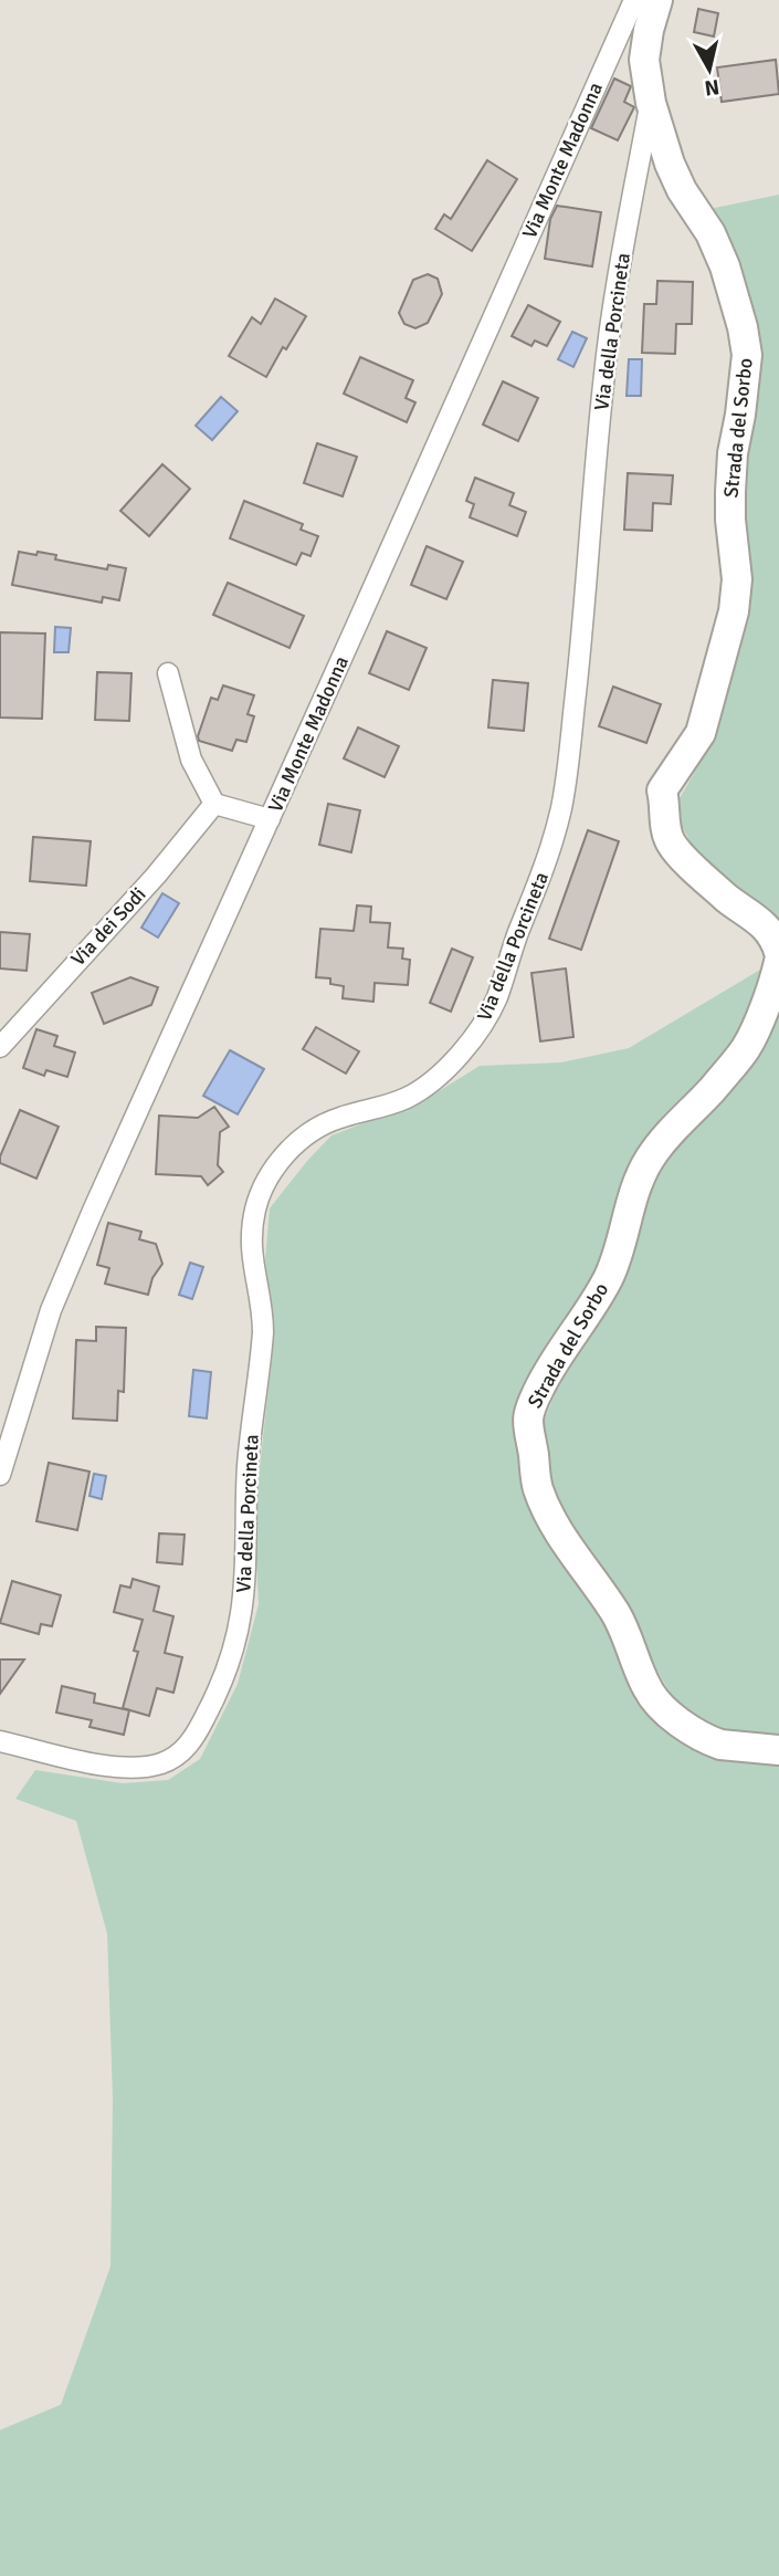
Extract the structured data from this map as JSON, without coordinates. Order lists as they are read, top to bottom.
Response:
{
  "streets": {
    "street": [
      "Via Monte Madonna",
      "Via della Porcineta",
      "Strada del Sorbo",
      "Via dei Sodi"
    ]
  },
  "crossings": [
    ["Via della Porcineta", "Strada del Sorbo"]
  ],
  "north": "bottom"
}
